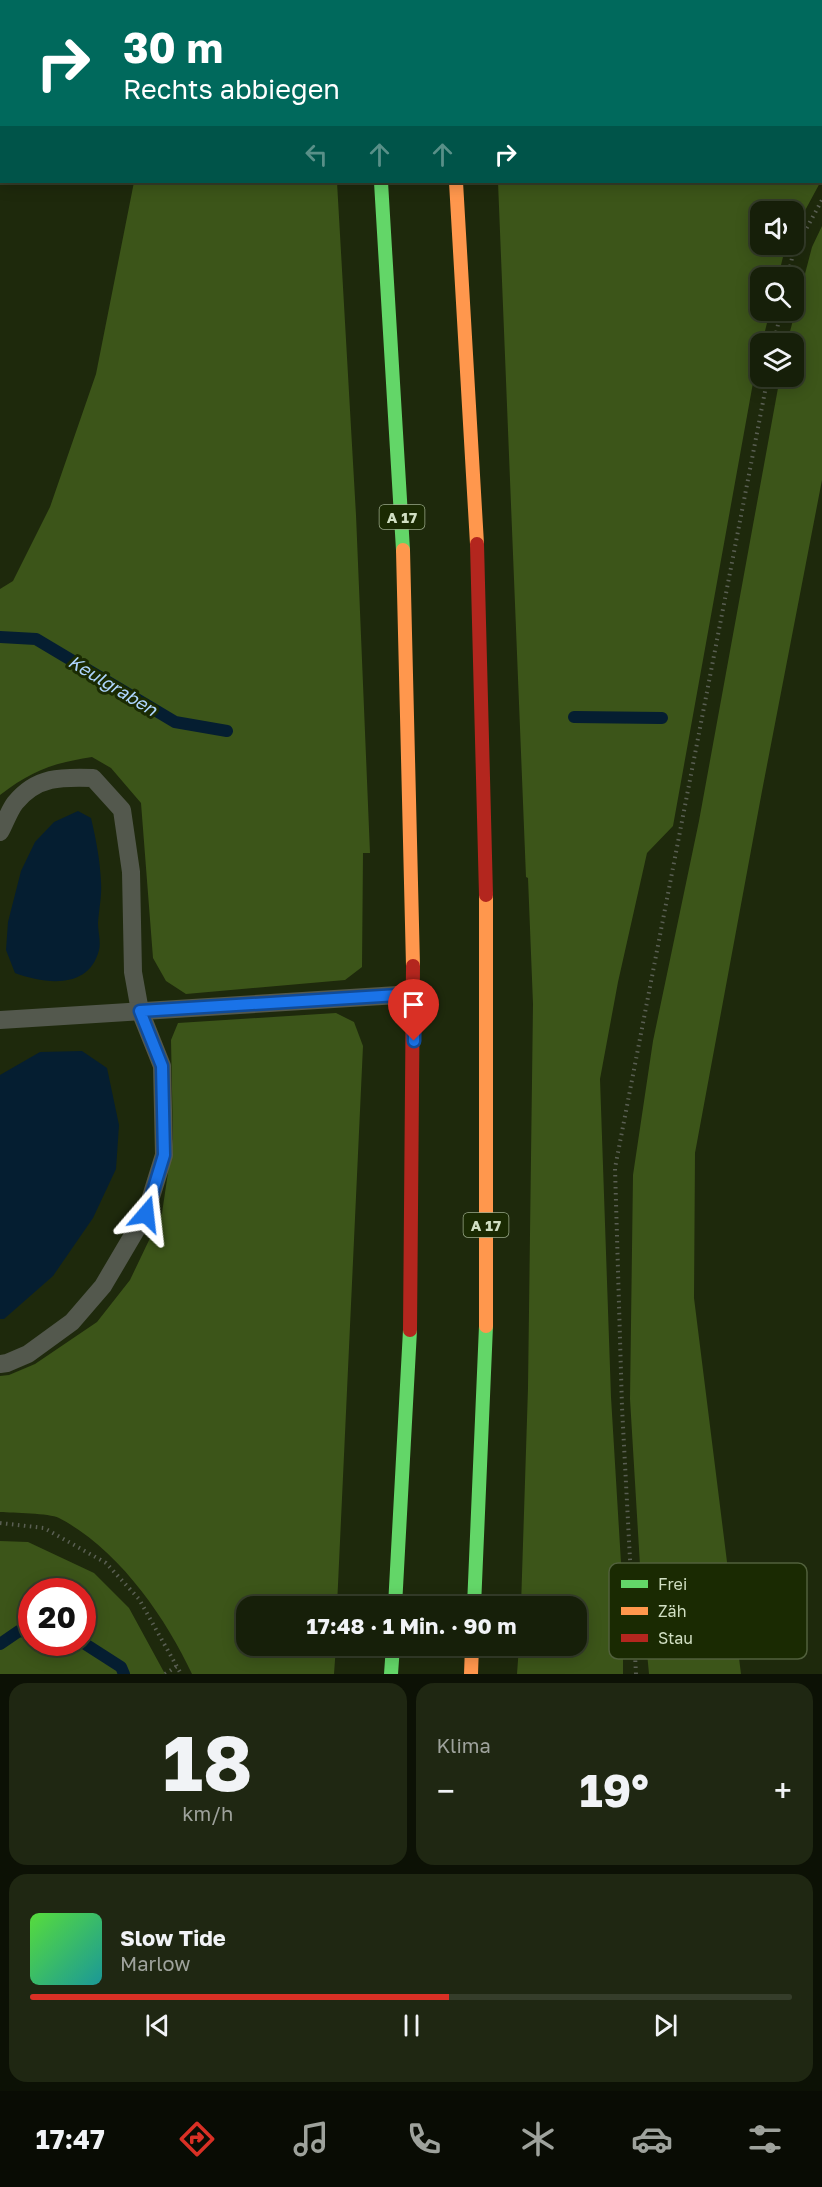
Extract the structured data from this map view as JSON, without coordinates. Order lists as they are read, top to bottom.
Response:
{
  "streets": {
    "highway": ["A 17"]
  },
  "water": ["Keulgraben"],
  "legend": ["Frei", "Zäh", "Stau"],
  "page": {
    "turn": ["30 m", "Rechts abbiegen"],
    "limit": "20",
    "trip": "17:48 · 1 Min. · 90 m",
    "tile": [
      ["18", "km/h"],
      "Klima"
    ],
    "heat": ["−", "19°", "+"],
    "song": ["Slow Tide", "Marlow"],
    "tabs": "17:47"
  }
}
